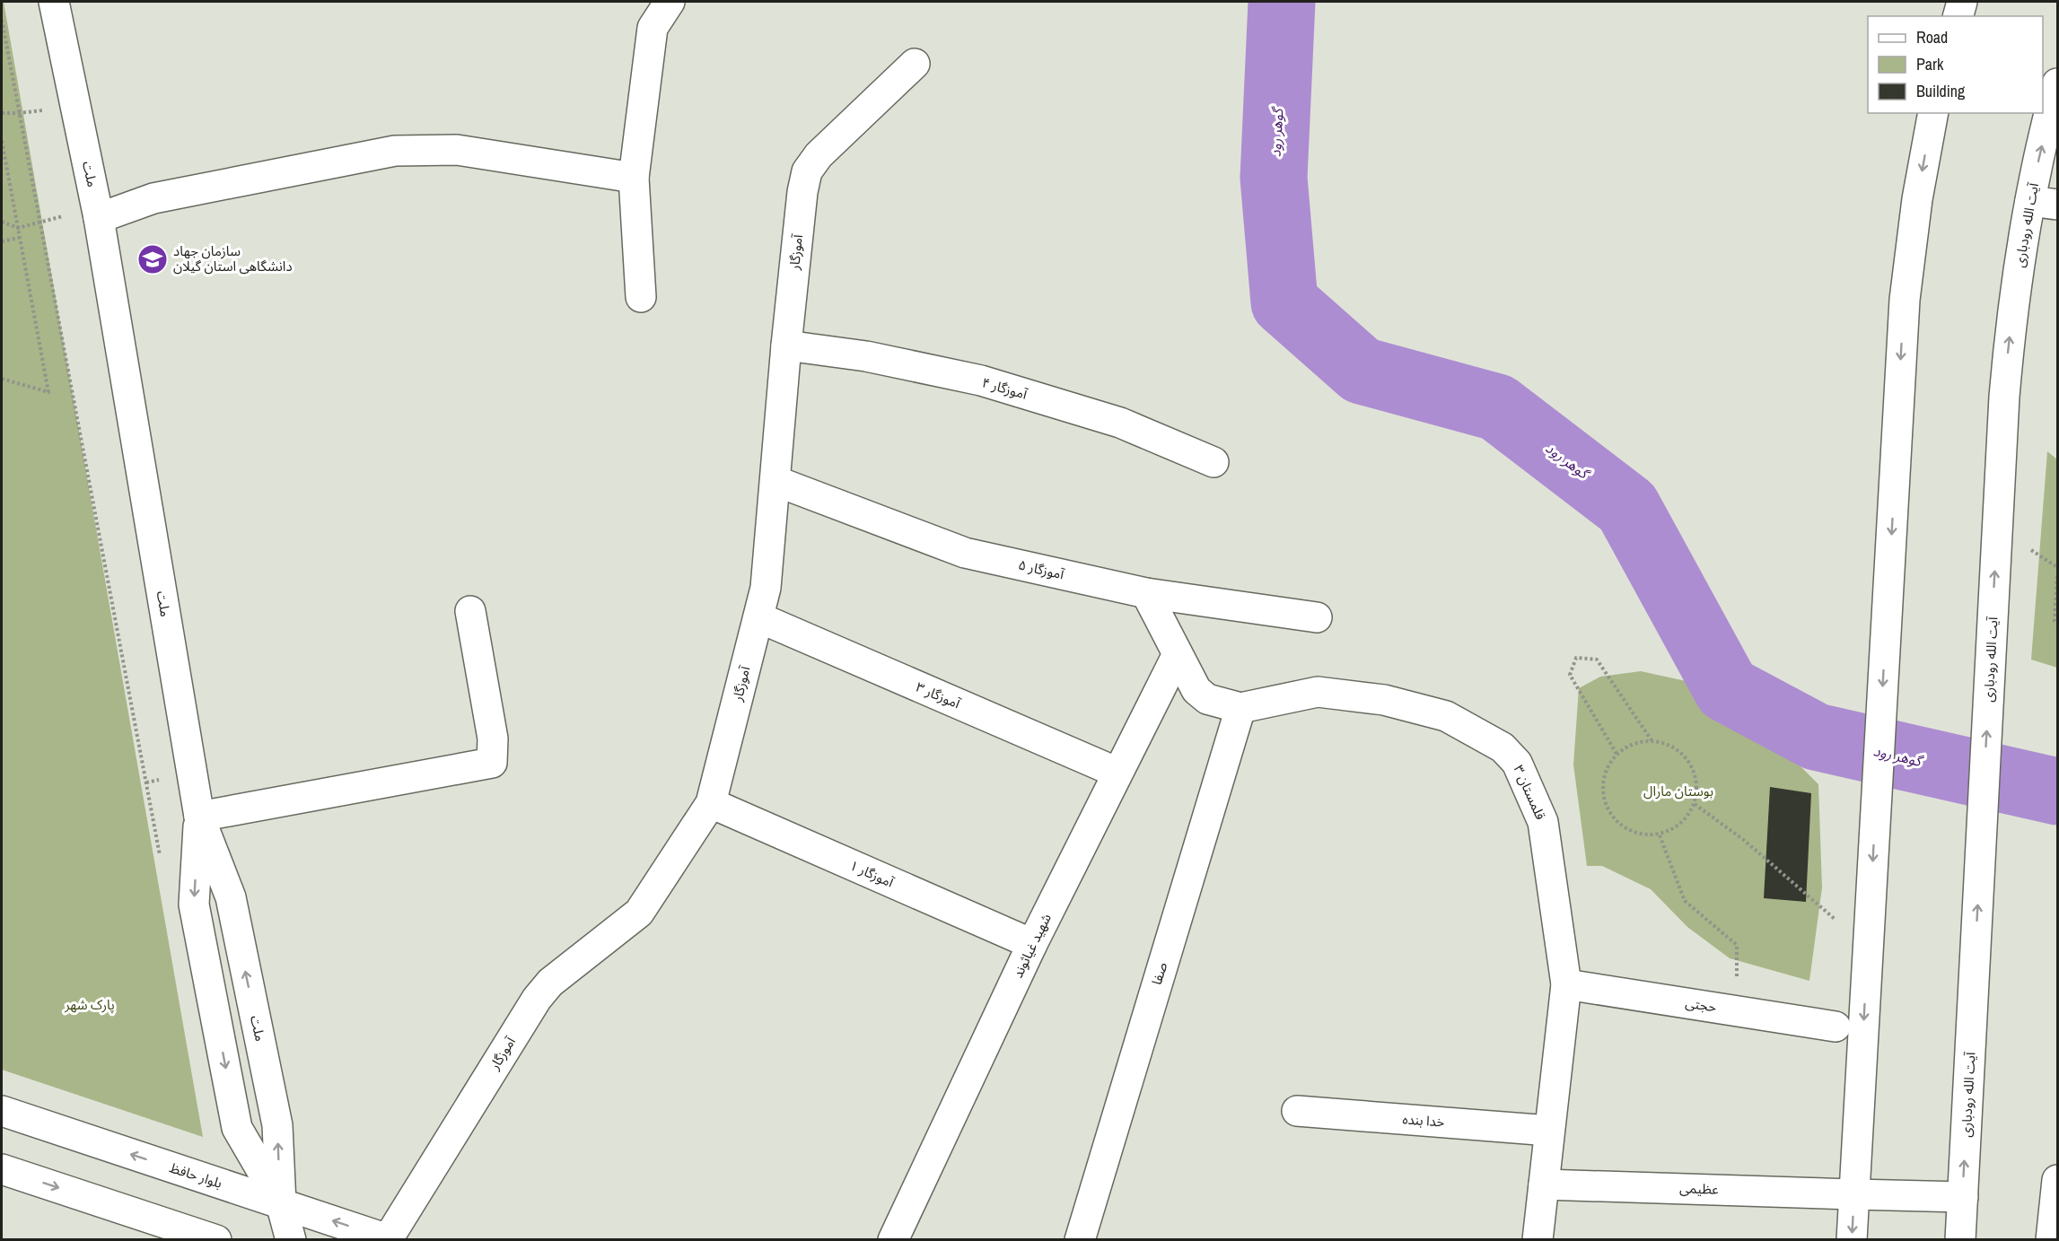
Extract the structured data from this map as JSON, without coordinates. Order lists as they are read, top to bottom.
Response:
{
  "streets": {
    "street": [
      "ملت",
      "آیت الله رودباری",
      "آموزگار",
      "آموزگار ۴",
      "آموزگار ۵",
      "آموزگار ۳",
      "قلمستان ۳",
      "آموزگار ۱",
      "شهید غیاثوند",
      "صفا",
      "حجتی",
      "خدا بنده",
      "بلوار حافظ",
      "عظیمی"
    ]
  },
  "crossings": [
    ["ملت", "بلوار حافظ"],
    ["آیت الله رودباری", "عظیمی"],
    ["آموزگار", "آموزگار ۴"],
    ["آموزگار", "آموزگار ۵"],
    ["آموزگار", "آموزگار ۳"],
    ["آموزگار", "آموزگار ۱"],
    ["آموزگار", "بلوار حافظ"],
    ["آموزگار ۵", "قلمستان ۳"],
    ["آموزگار ۳", "شهید غیاثوند"],
    ["قلمستان ۳", "شهید غیاثوند"],
    ["قلمستان ۳", "صفا"],
    ["قلمستان ۳", "حجتی"],
    ["قلمستان ۳", "خدا بنده"],
    ["قلمستان ۳", "عظیمی"],
    ["آموزگار ۱", "شهید غیاثوند"]
  ],
  "water": ["گوهر رود"],
  "parks": ["بوستان مارال", "پارک شهر"],
  "places": {
    "school or university": ["سازمان جهاد دانشگاهی استان گیلان"]
  },
  "legend": ["Road", "Park", "Building"]
}
